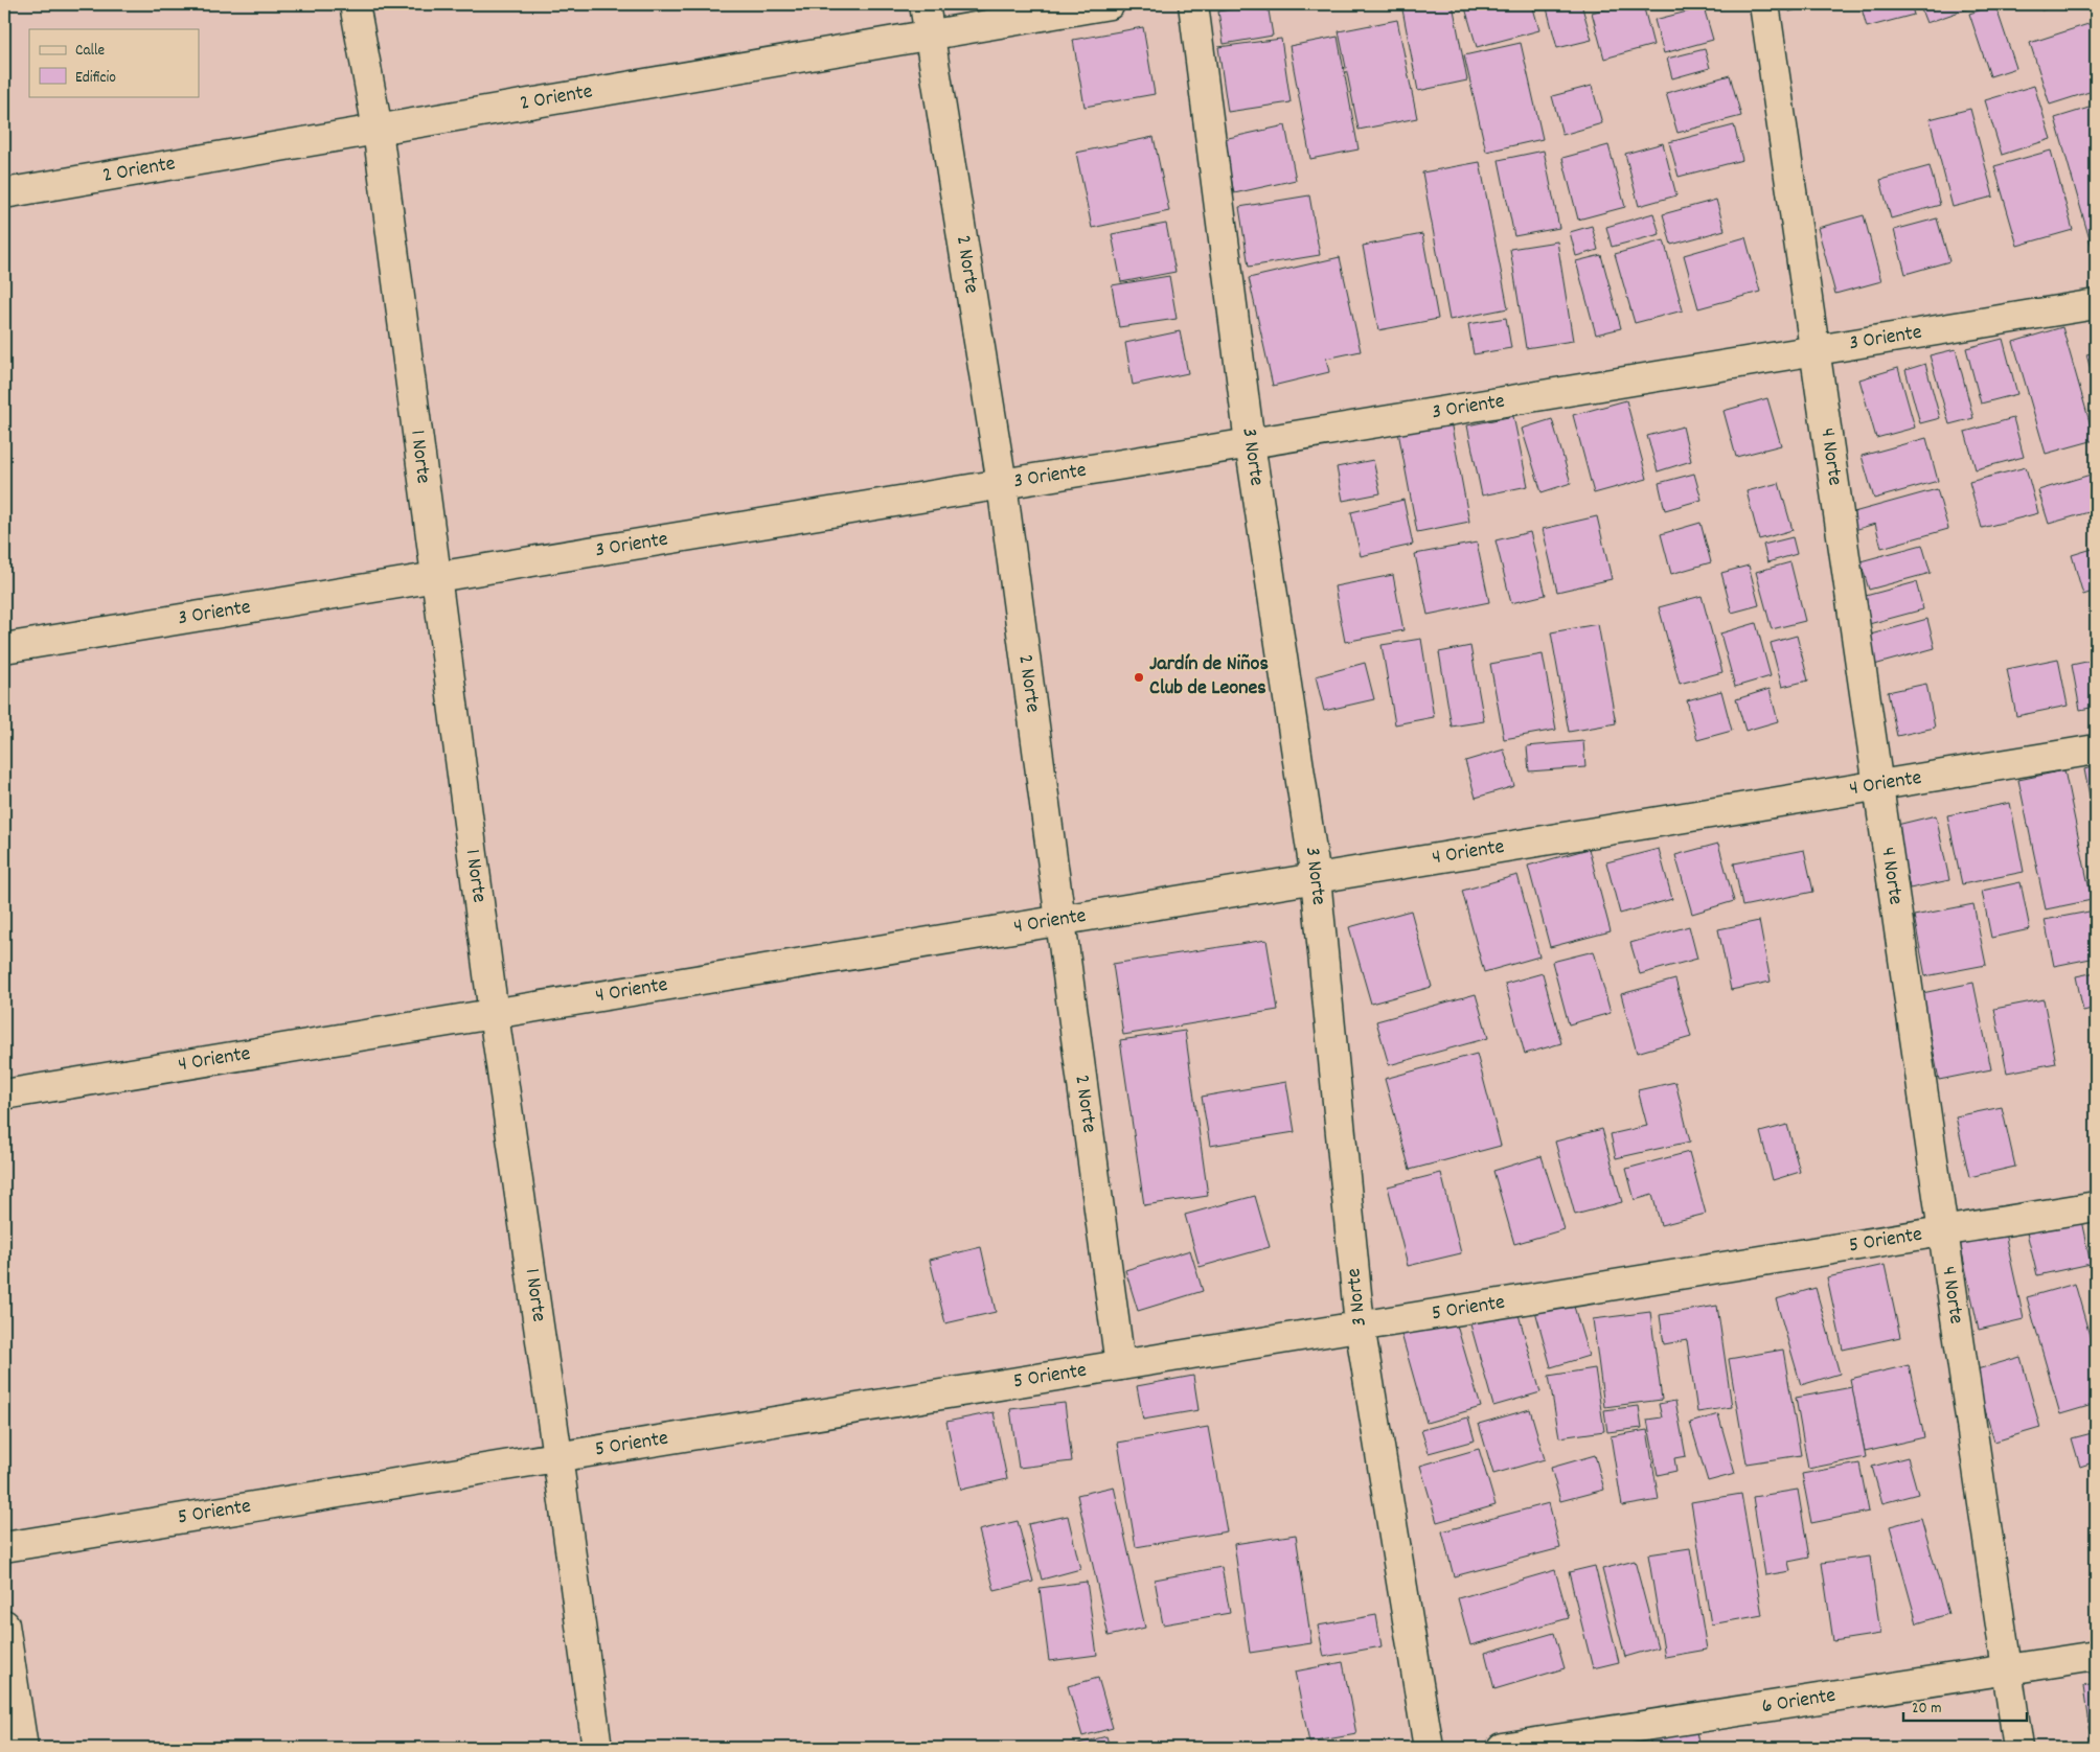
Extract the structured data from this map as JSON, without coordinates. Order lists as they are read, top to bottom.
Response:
{
  "streets": {
    "street": [
      "2 Oriente",
      "2 Norte",
      "3 Oriente",
      "1 Norte",
      "3 Norte",
      "4 Norte",
      "4 Oriente",
      "5 Oriente",
      "6 Oriente"
    ]
  },
  "crossings": [
    ["2 Oriente", "2 Norte"],
    ["2 Oriente", "1 Norte"],
    ["2 Norte", "3 Oriente"],
    ["2 Norte", "4 Oriente"],
    ["2 Norte", "5 Oriente"],
    ["3 Oriente", "1 Norte"],
    ["3 Oriente", "3 Norte"],
    ["3 Oriente", "4 Norte"],
    ["1 Norte", "4 Oriente"],
    ["1 Norte", "5 Oriente"],
    ["3 Norte", "4 Oriente"],
    ["3 Norte", "5 Oriente"],
    ["4 Norte", "4 Oriente"],
    ["4 Norte", "5 Oriente"],
    ["4 Norte", "6 Oriente"]
  ],
  "places": ["Jardín de Niños Club de Leones"],
  "legend": ["Calle", "Edificio"],
  "scale_bar": "20 m"
}
